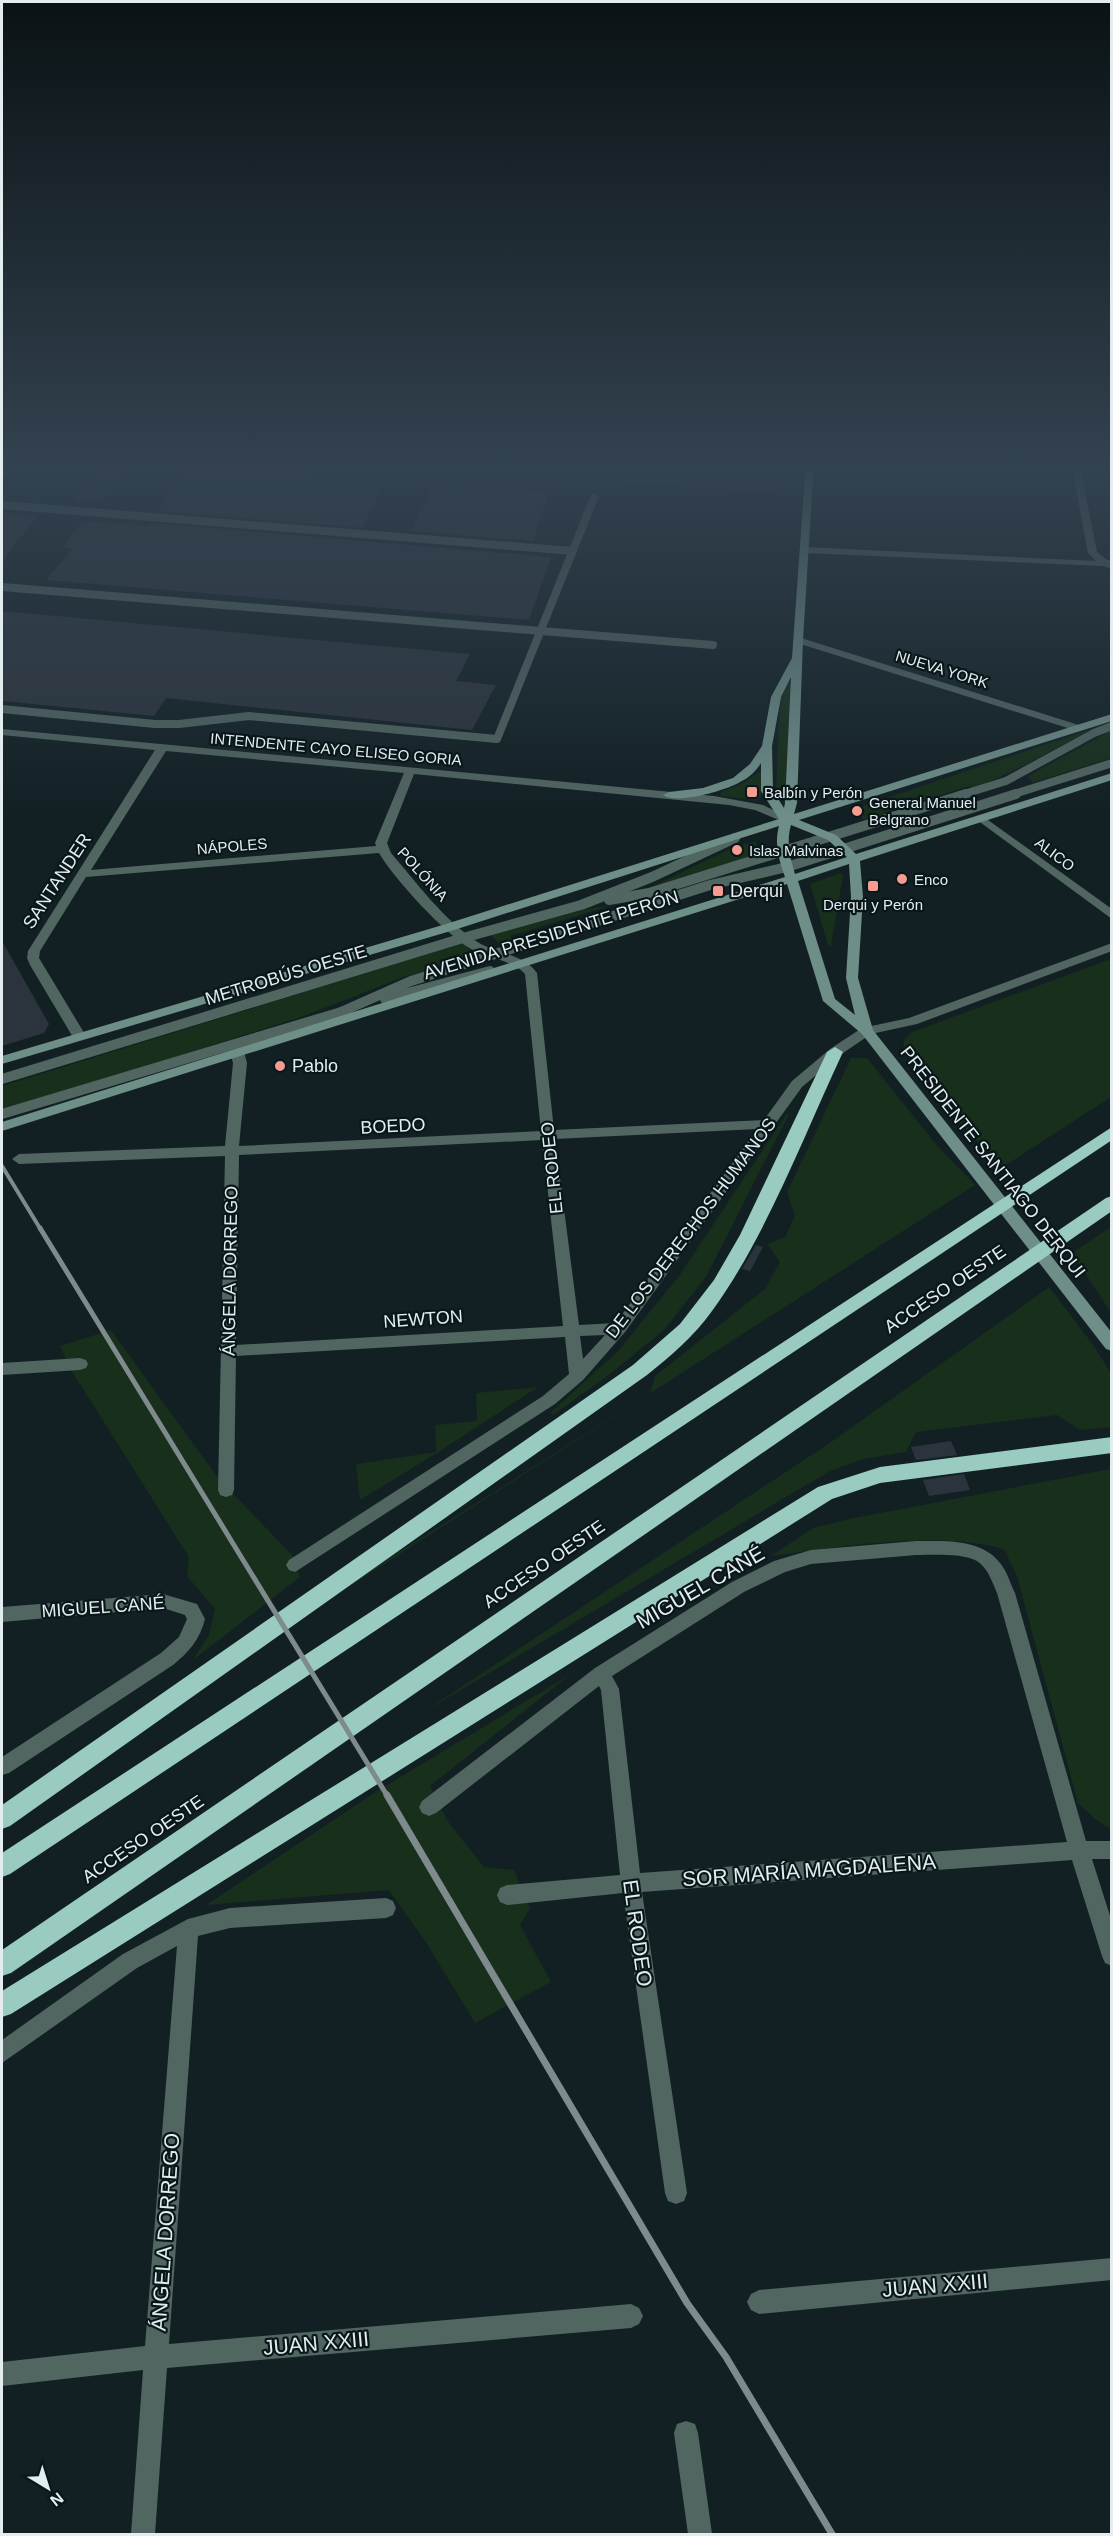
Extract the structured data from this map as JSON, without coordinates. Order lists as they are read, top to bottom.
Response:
{
  "streets": {
    "highway": ["ACCESO OESTE"],
    "main road": ["AVENIDA PRESIDENTE PERÓN", "PRESIDENTE SANTIAGO DERQUI"],
    "street": [
      "NUEVA YORK",
      "INTENDENTE CAYO ELISEO GORIA",
      "NÁPOLES",
      "ALICO",
      "POLÓNIA",
      "SANTANDER",
      "BOEDO",
      "EL RODEO",
      "DE LOS DERECHOS HUMANOS",
      "ÁNGELA DORREGO",
      "NEWTON",
      "MIGUEL CANÉ",
      "SOR MARÍA MAGDALENA",
      "JUAN XXIII"
    ],
    "lane": ["METROBÚS OESTE"]
  },
  "crossings": [
    ["NUEVA YORK", "AVENIDA PRESIDENTE PERÓN"],
    ["INTENDENTE CAYO ELISEO GORIA", "POLÓNIA"],
    ["INTENDENTE CAYO ELISEO GORIA", "SANTANDER"],
    ["INTENDENTE CAYO ELISEO GORIA", "AVENIDA PRESIDENTE PERÓN"],
    ["NÁPOLES", "POLÓNIA"],
    ["NÁPOLES", "SANTANDER"],
    ["ALICO", "AVENIDA PRESIDENTE PERÓN"],
    ["POLÓNIA", "AVENIDA PRESIDENTE PERÓN"],
    ["POLÓNIA", "METROBÚS OESTE"],
    ["POLÓNIA", "EL RODEO"],
    ["SANTANDER", "AVENIDA PRESIDENTE PERÓN"],
    ["AVENIDA PRESIDENTE PERÓN", "METROBÚS OESTE"],
    ["AVENIDA PRESIDENTE PERÓN", "PRESIDENTE SANTIAGO DERQUI"],
    ["AVENIDA PRESIDENTE PERÓN", "EL RODEO"],
    ["AVENIDA PRESIDENTE PERÓN", "ÁNGELA DORREGO"],
    ["METROBÚS OESTE", "PRESIDENTE SANTIAGO DERQUI"],
    ["BOEDO", "EL RODEO"],
    ["BOEDO", "DE LOS DERECHOS HUMANOS"],
    ["BOEDO", "ÁNGELA DORREGO"],
    ["PRESIDENTE SANTIAGO DERQUI", "DE LOS DERECHOS HUMANOS"],
    ["EL RODEO", "DE LOS DERECHOS HUMANOS"],
    ["EL RODEO", "NEWTON"],
    ["EL RODEO", "MIGUEL CANÉ"],
    ["EL RODEO", "SOR MARÍA MAGDALENA"],
    ["DE LOS DERECHOS HUMANOS", "NEWTON"],
    ["ÁNGELA DORREGO", "NEWTON"],
    ["ÁNGELA DORREGO", "JUAN XXIII"],
    ["MIGUEL CANÉ", "SOR MARÍA MAGDALENA"]
  ],
  "places": {
    "transit": ["Balbín y Perón", "Derqui y Perón", "Derqui"],
    "other": [
      "General Manuel Belgrano",
      "Islas Malvinas",
      "Enco",
      "Pablo"
    ]
  },
  "north": "bottom right"
}
